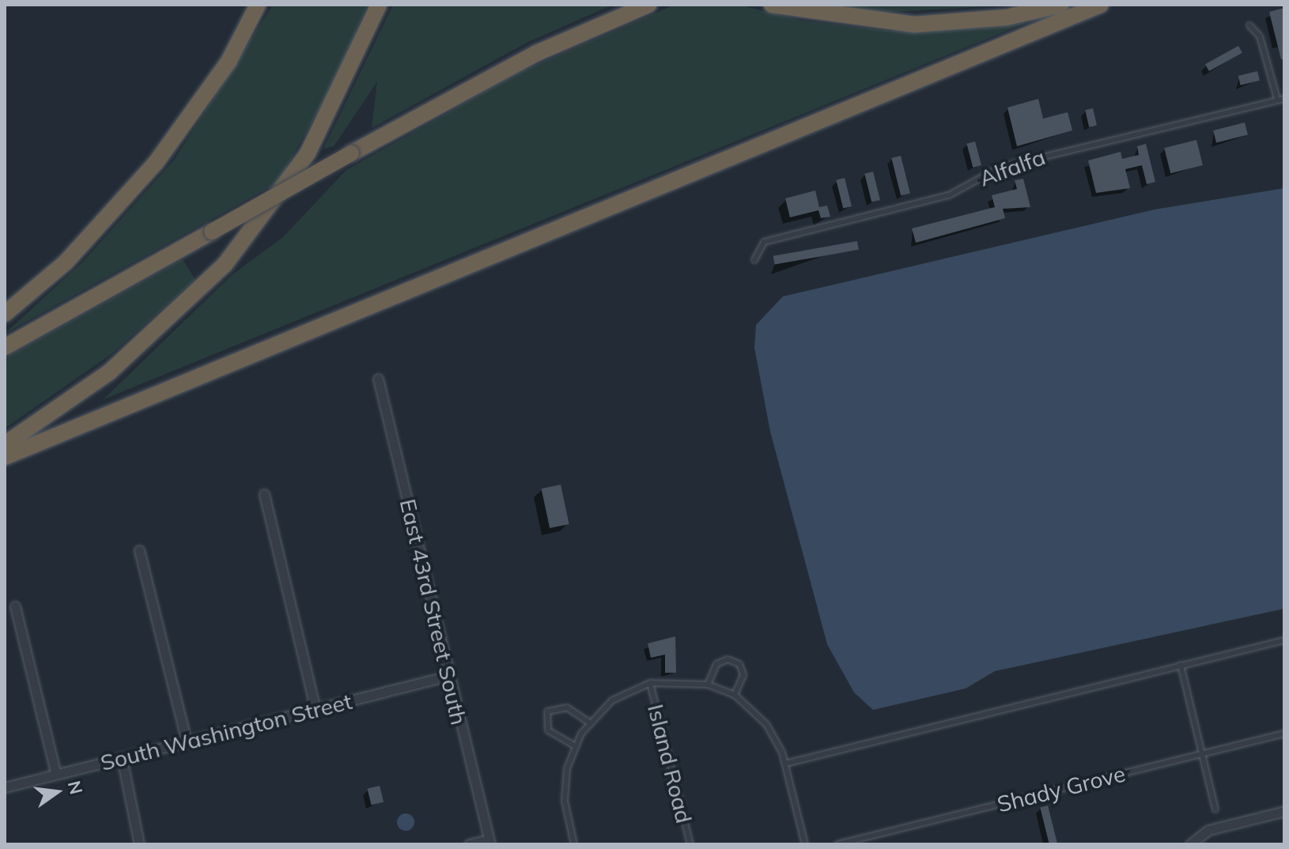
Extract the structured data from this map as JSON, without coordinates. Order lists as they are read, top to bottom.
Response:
{
  "streets": {
    "street": ["East 43rd Street South", "South Washington Street"],
    "lane": ["Alfalfa", "Island Road", "Shady Grove"]
  },
  "crossings": [
    ["East 43rd Street South", "South Washington Street"]
  ],
  "north": "right"
}
